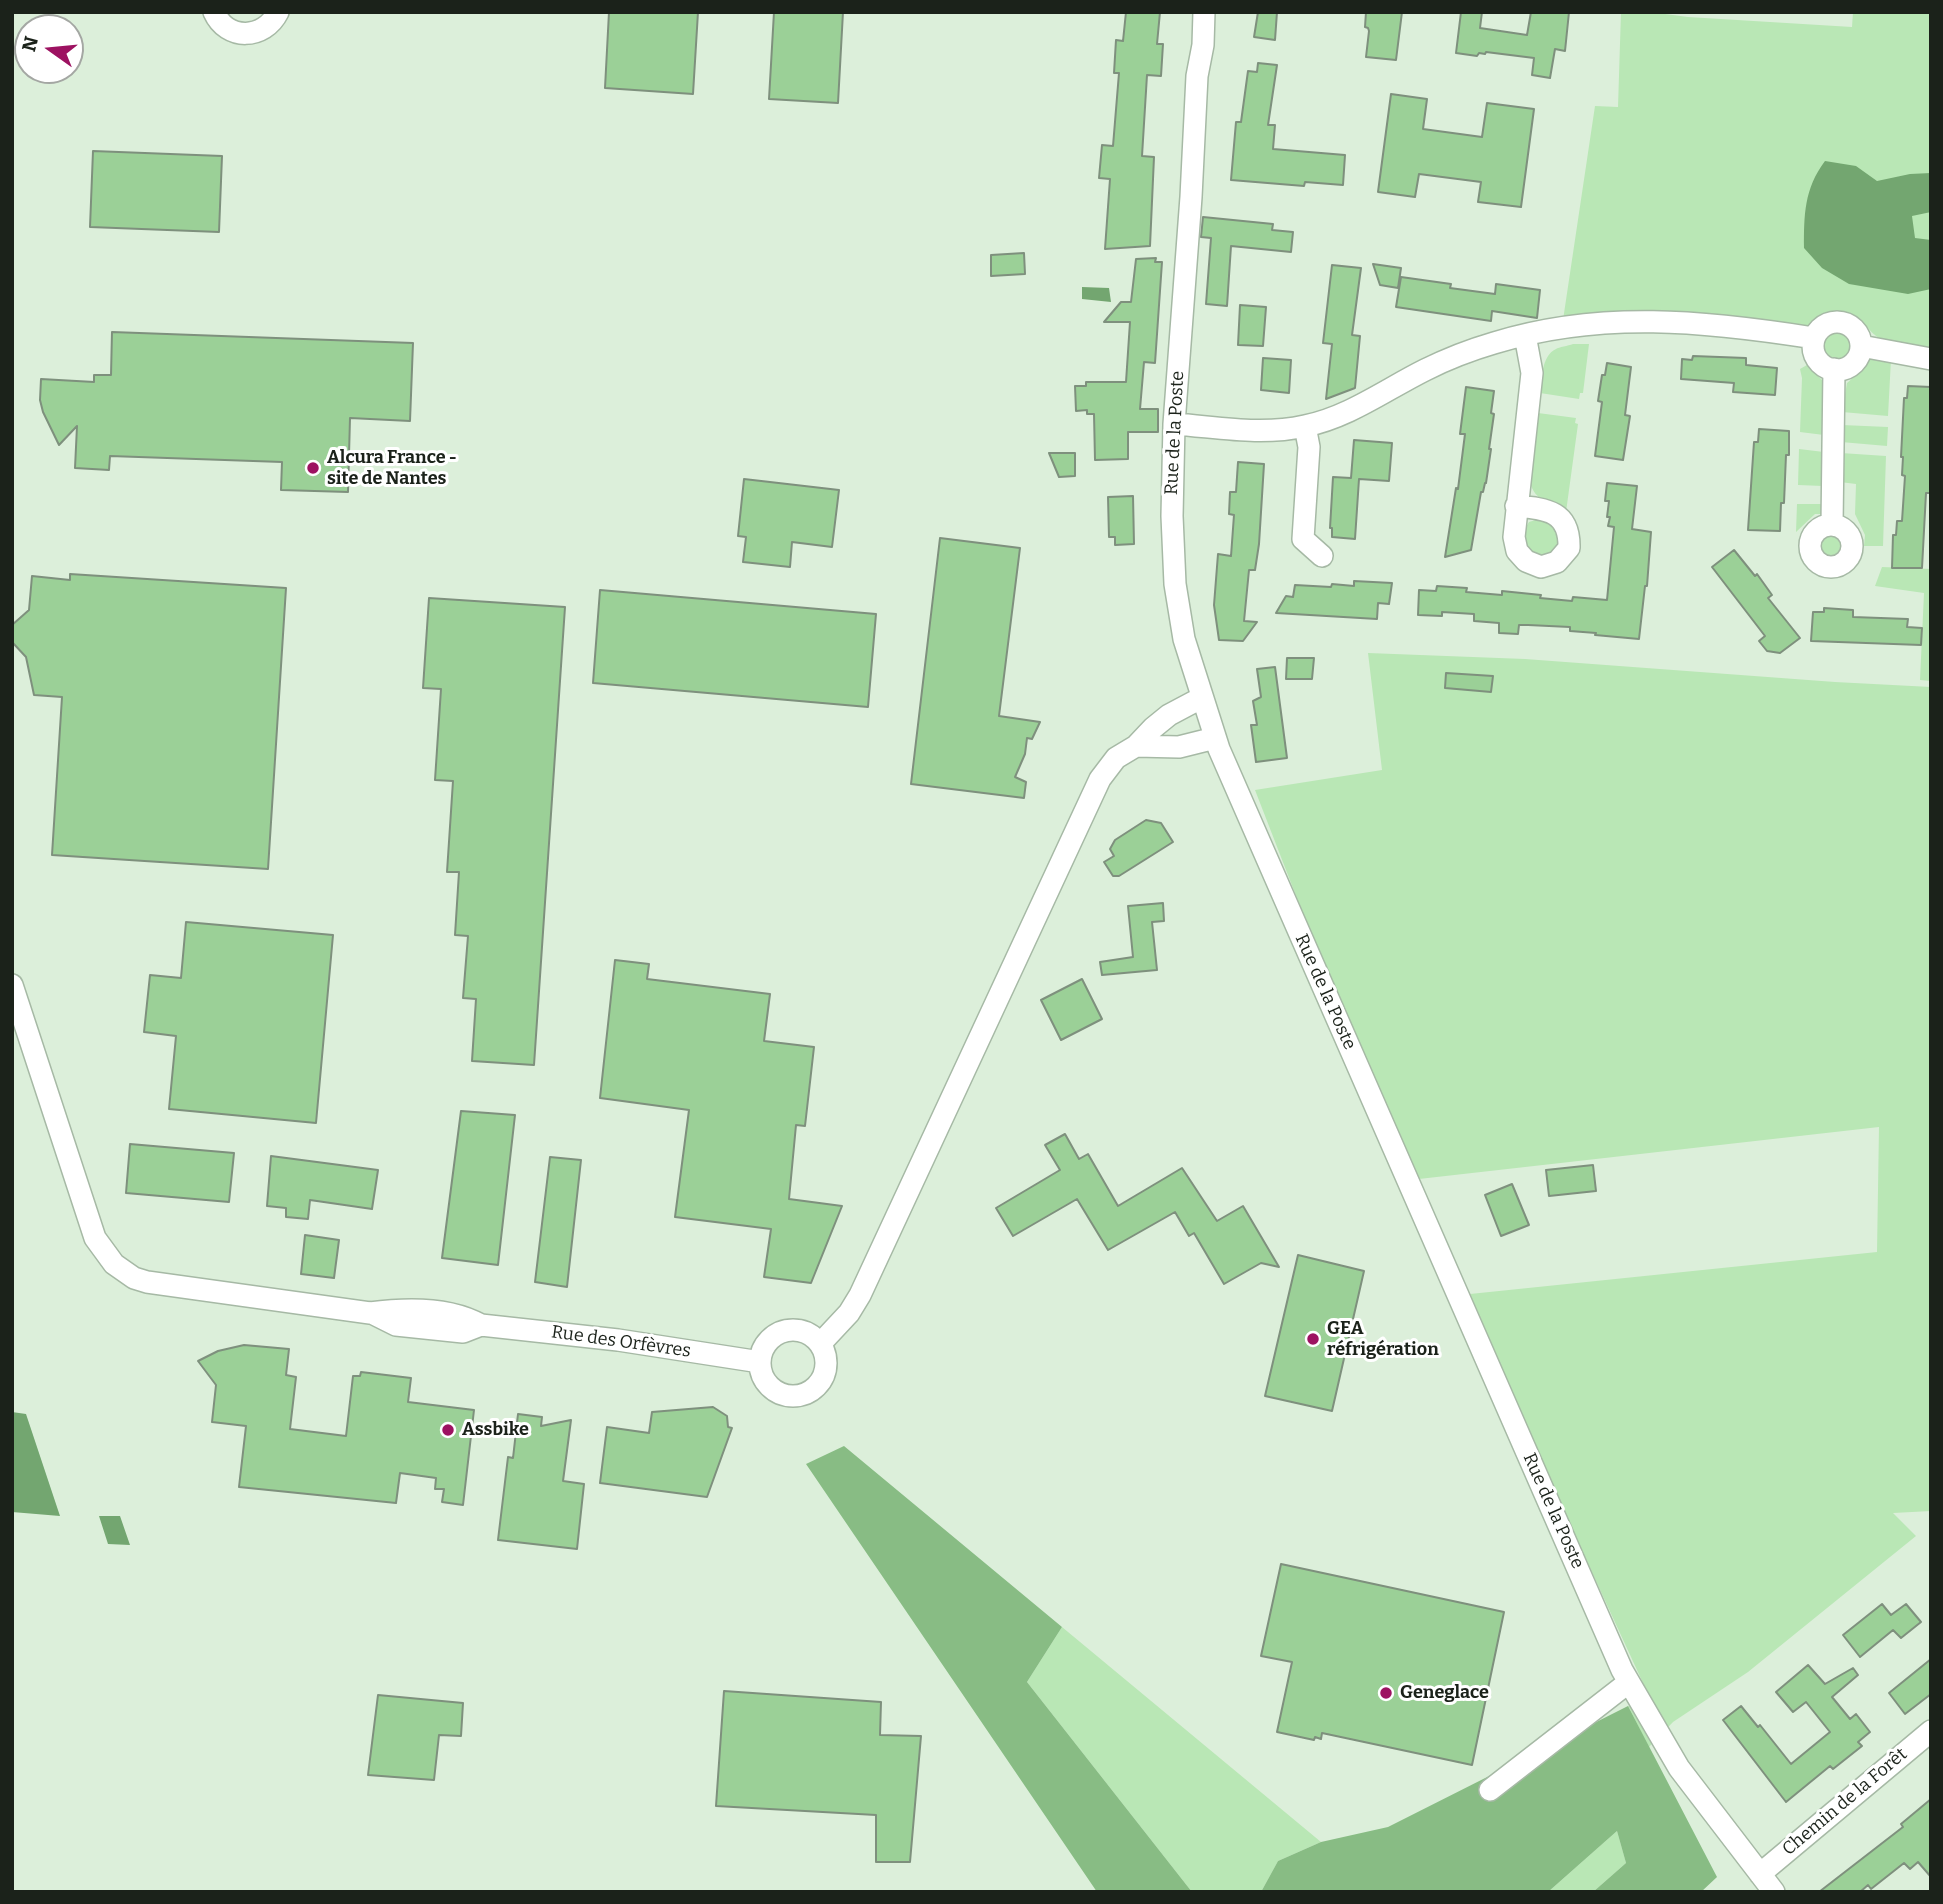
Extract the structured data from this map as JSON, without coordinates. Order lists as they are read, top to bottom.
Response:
{
  "streets": {
    "street": ["Rue de la Poste", "Rue des Orfèvres", "Chemin de la Forêt"]
  },
  "crossings": [
    ["Rue de la Poste", "Chemin de la Forêt"]
  ],
  "places": [
    "Alcura France - site de Nantes",
    "GEA réfrigération",
    "Assbike",
    "Geneglace"
  ],
  "north": "left"
}
